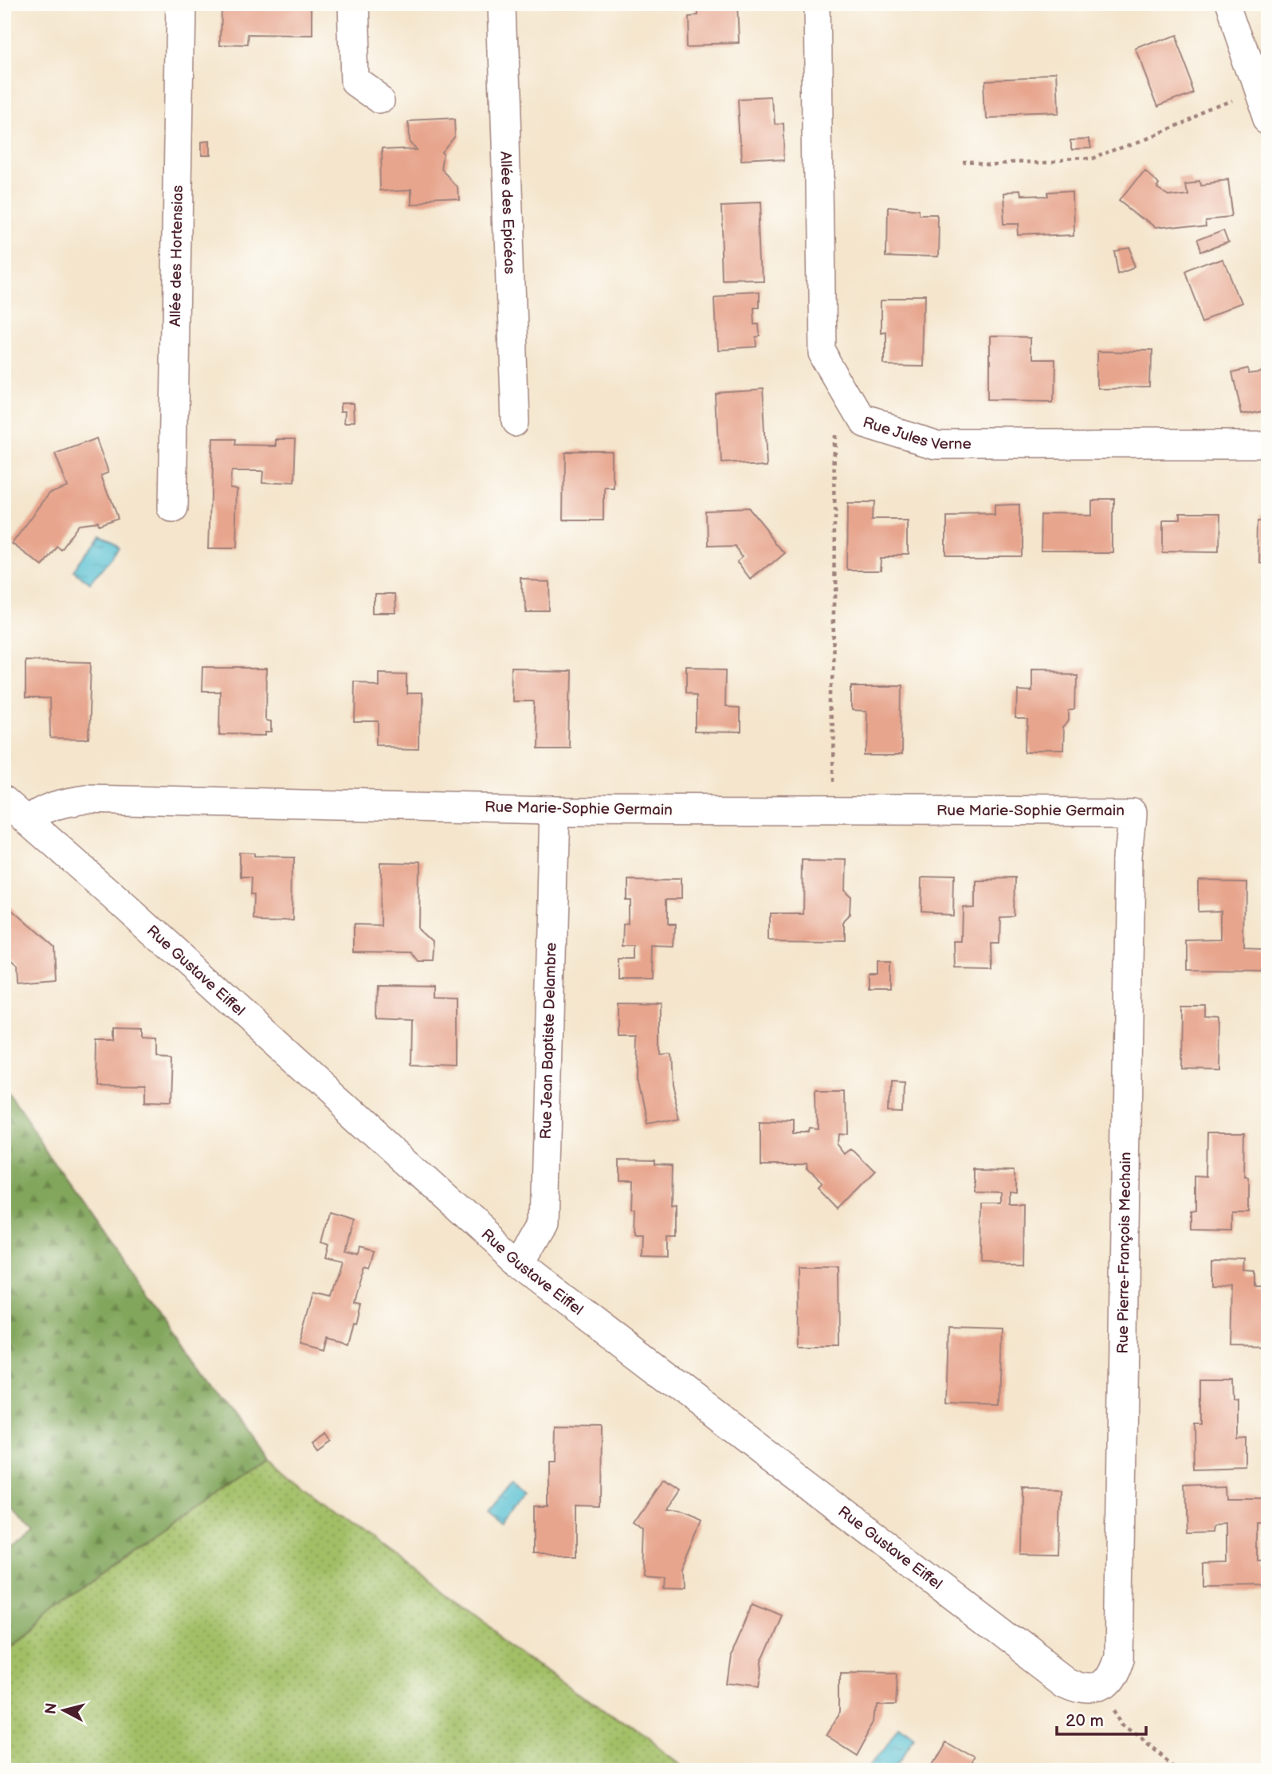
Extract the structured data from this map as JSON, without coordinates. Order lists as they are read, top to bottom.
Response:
{
  "streets": {
    "street": [
      "Allée des Epicéas",
      "Allée des Hortensias",
      "Rue Jules Verne",
      "Rue Marie-Sophie Germain",
      "Rue Gustave Eiffel",
      "Rue Jean Baptiste Delambre",
      "Rue Pierre-François Mechain"
    ]
  },
  "crossings": [
    ["Rue Marie-Sophie Germain", "Rue Gustave Eiffel"],
    ["Rue Marie-Sophie Germain", "Rue Jean Baptiste Delambre"],
    ["Rue Marie-Sophie Germain", "Rue Pierre-François Mechain"],
    ["Rue Gustave Eiffel", "Rue Jean Baptiste Delambre"],
    ["Rue Gustave Eiffel", "Rue Pierre-François Mechain"]
  ],
  "scale_bar": "20 m",
  "north": "left"
}
